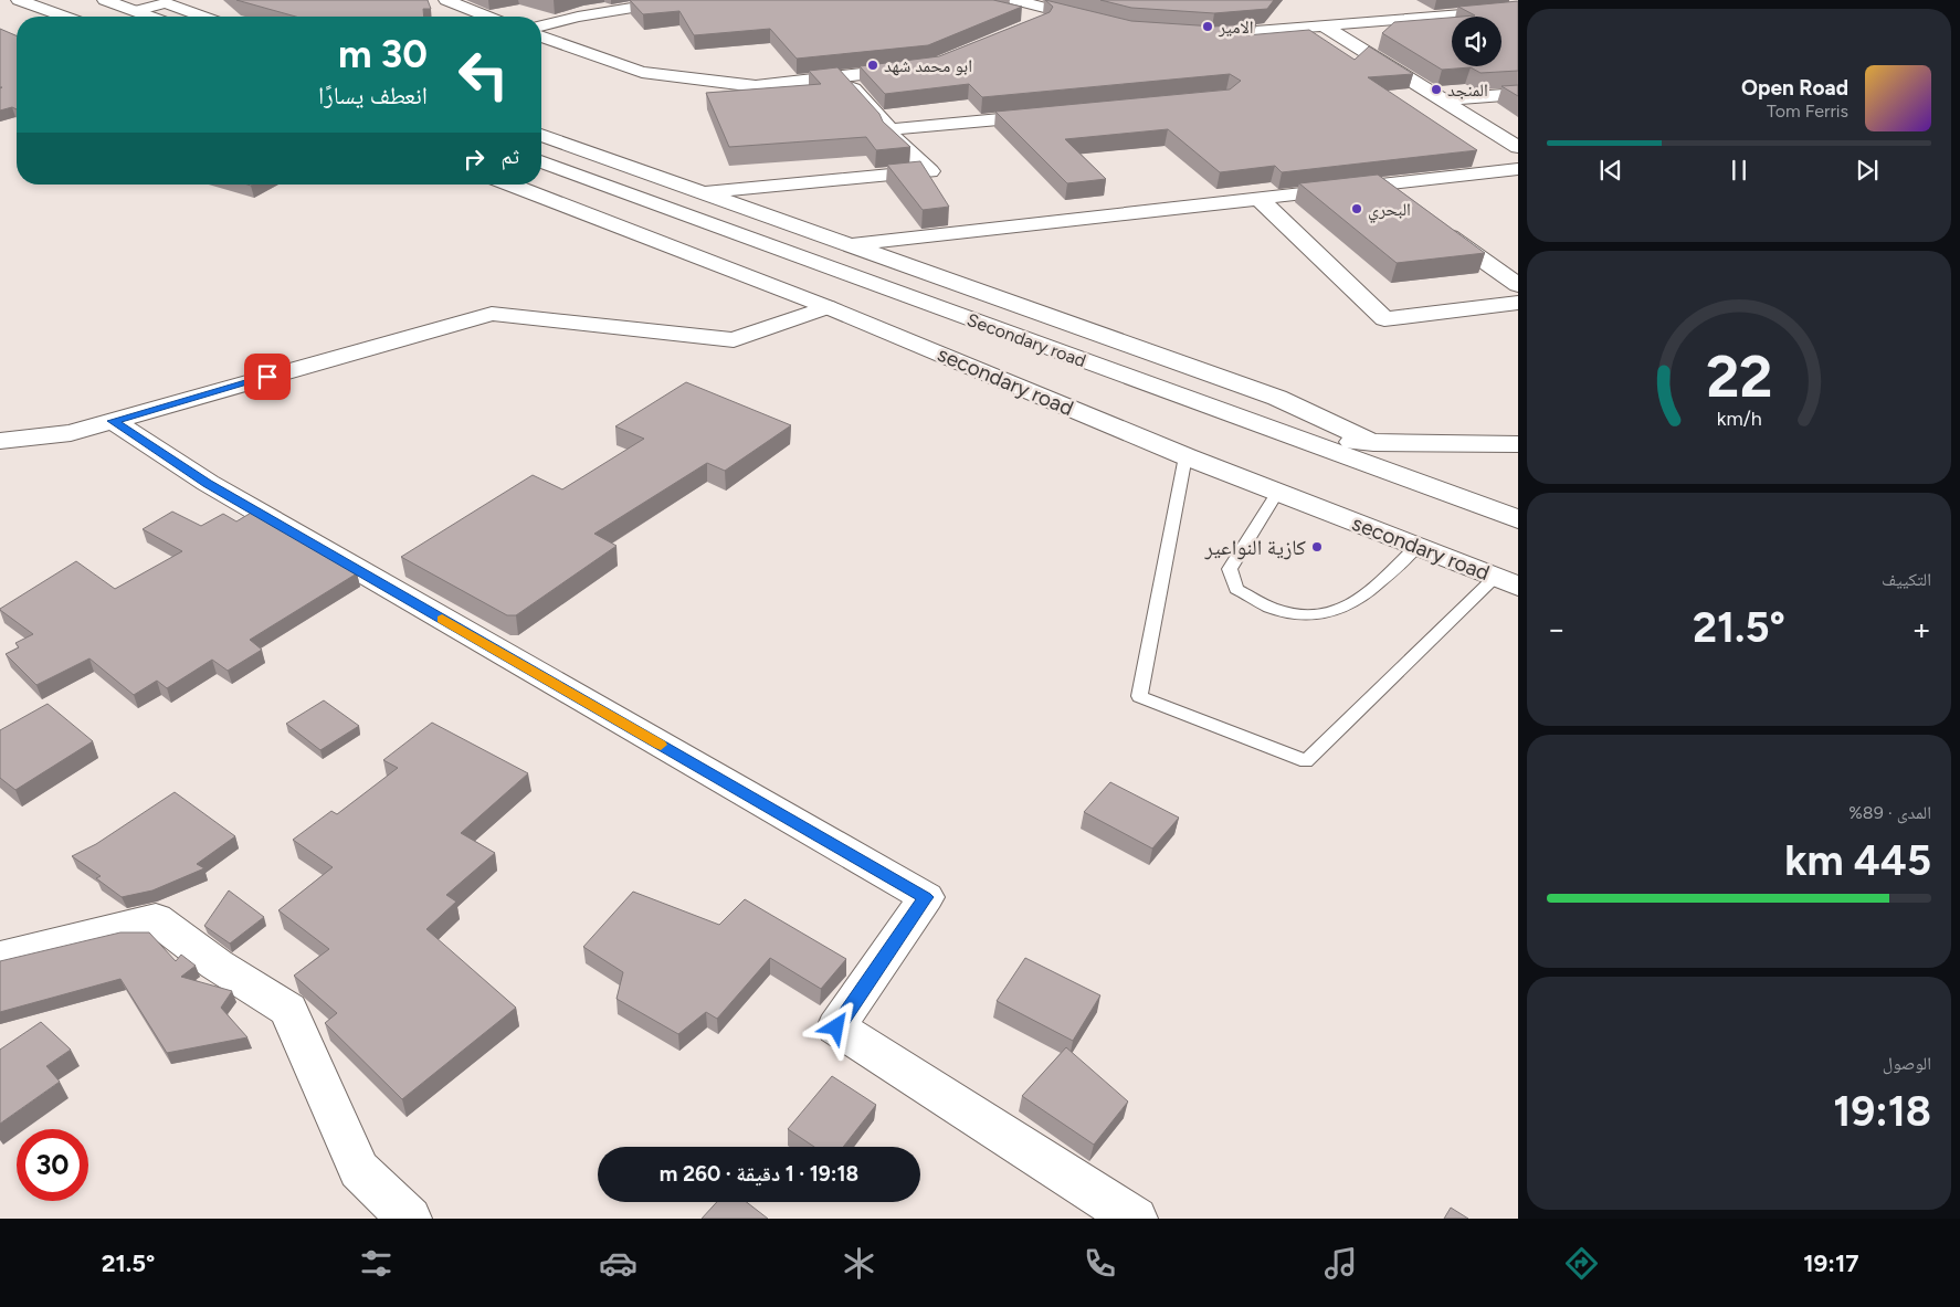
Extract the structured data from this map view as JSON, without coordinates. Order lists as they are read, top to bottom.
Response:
{
  "streets": {
    "street": ["Secondary road", "secondary road"]
  },
  "places": [
    "الامير",
    "ابو محمد شهد",
    "المنجد",
    "البحري",
    "كازية النواعير"
  ],
  "page": {
    "turn": ["30 m", "انعطف يسارًا"],
    "song": ["Open Road", "Tom Ferris"],
    "then": "ثم",
    "tile": [
      "التكييف",
      ["المدى · 89%", "445 km"],
      ["الوصول", "19:18"]
    ],
    "heat": ["−", "21.5°", "+"],
    "limit": "30",
    "trip": "19:18 · 1 دقيقة · 260 m",
    "tabs": ["19:17", "21.5°"],
    "gauge": ["22", "km/h"]
  }
}
